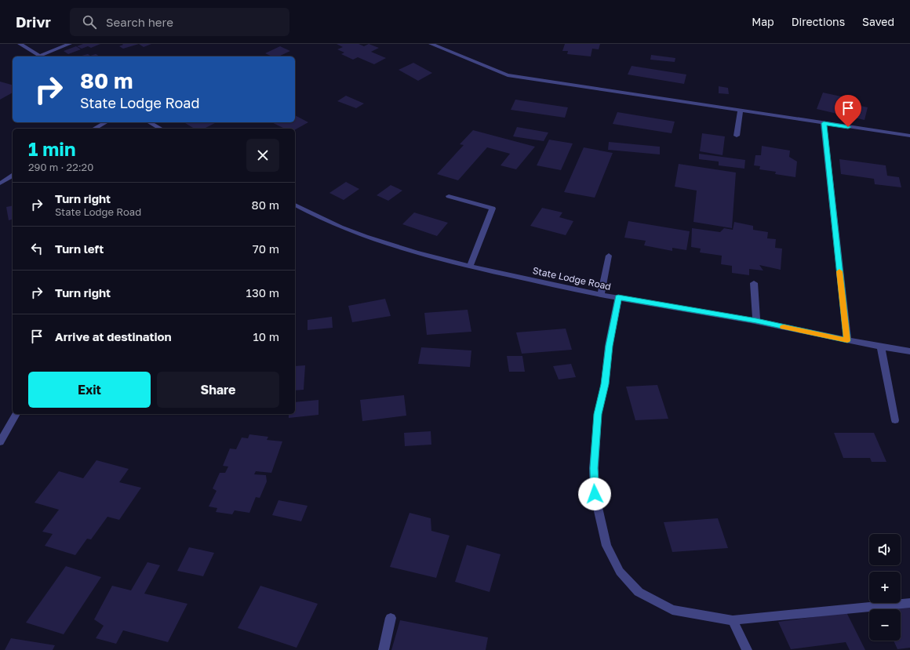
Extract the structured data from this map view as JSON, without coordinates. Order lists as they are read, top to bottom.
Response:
{
  "streets": {
    "street": ["State Lodge Road"]
  },
  "page": {
    "header": "Drivr",
    "search": "Search here",
    "nav": ["Map", "Directions", "Saved"],
    "turn": ["80 m", "State Lodge Road"],
    "heading": ["1 min", "290 m · 22:20"],
    "list": [
      {
        "name": "Turn right",
        "note": "State Lodge Road",
        "value": "80 m"
      },
      {
        "name": "Turn left",
        "value": "70 m"
      },
      {
        "name": "Turn right",
        "value": "130 m"
      },
      {
        "name": "Arrive at destination",
        "value": "10 m"
      }
    ],
    "buttons": ["Exit", "Share"],
    "map_buttons": ["+", "−"]
  }
}
